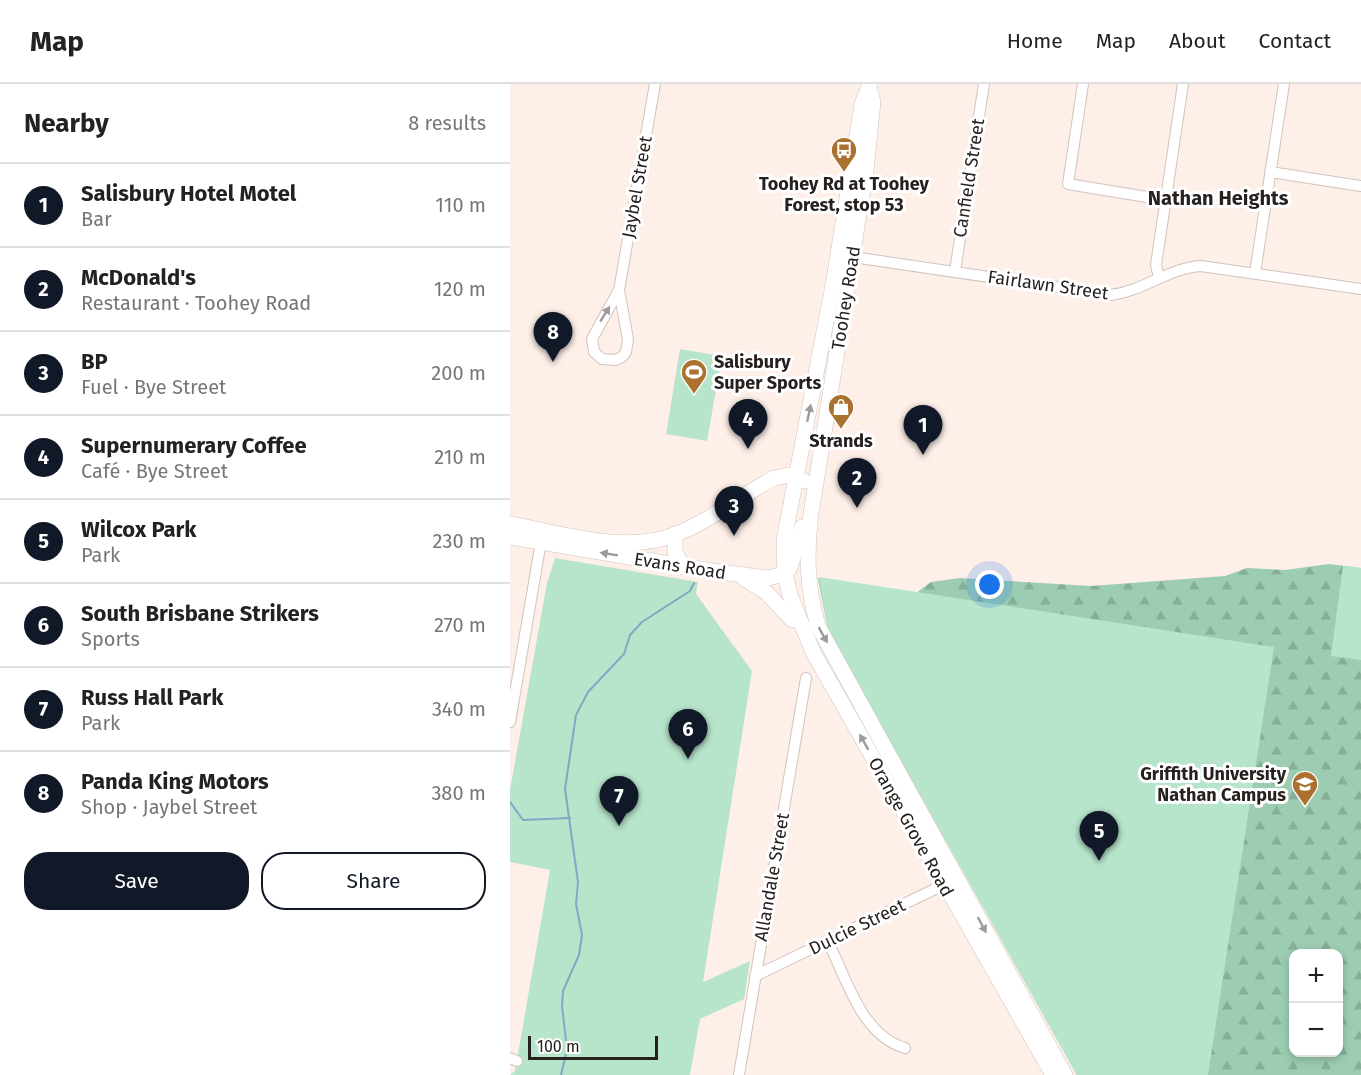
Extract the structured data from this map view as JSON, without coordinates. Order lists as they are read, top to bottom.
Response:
{
  "streets": {
    "main road": ["Toohey Road", "Evans Road", "Orange Grove Road"],
    "street": [
      "Canfield Street",
      "Jaybel Street",
      "Fairlawn Street",
      "Allandale Street",
      "Dulcie Street"
    ]
  },
  "crossings": [
    ["Canfield Street", "Fairlawn Street"],
    ["Fairlawn Street", "Toohey Road"],
    ["Toohey Road", "Evans Road"],
    ["Toohey Road", "Orange Grove Road"],
    ["Evans Road", "Orange Grove Road"],
    ["Orange Grove Road", "Dulcie Street"],
    ["Allandale Street", "Dulcie Street"]
  ],
  "districts": ["Nathan Heights"],
  "places": {
    "bus stop": ["Toohey Rd at Toohey Forest, stop 53"],
    "sports": ["Salisbury Super Sports"],
    "shop": ["Strands"],
    "school or university": ["Griffith University Nathan Campus"]
  },
  "scale_bar": "100 m",
  "page": {
    "header": "Map",
    "nav": [
      "Home",
      "Map",
      "About",
      "Contact"
    ],
    "heading": ["Nearby", "8 results"],
    "list": [
      {
        "mark": "1",
        "name": "Salisbury Hotel Motel",
        "note": "Bar",
        "value": "110 m"
      },
      {
        "mark": "2",
        "name": "McDonald's",
        "note": "Restaurant · Toohey Road",
        "value": "120 m"
      },
      {
        "mark": "3",
        "name": "BP",
        "note": "Fuel · Bye Street",
        "value": "200 m"
      },
      {
        "mark": "4",
        "name": "Supernumerary Coffee",
        "note": "Café · Bye Street",
        "value": "210 m"
      },
      {
        "mark": "5",
        "name": "Wilcox Park",
        "note": "Park",
        "value": "230 m"
      },
      {
        "mark": "6",
        "name": "South Brisbane Strikers",
        "note": "Sports",
        "value": "270 m"
      },
      {
        "mark": "7",
        "name": "Russ Hall Park",
        "note": "Park",
        "value": "340 m"
      },
      {
        "mark": "8",
        "name": "Panda King Motors",
        "note": "Shop · Jaybel Street",
        "value": "380 m"
      }
    ],
    "pins": [
      "8",
      "4",
      "1",
      "2",
      "3",
      "6",
      "7",
      "5"
    ],
    "buttons": ["Save", "Share"],
    "map_buttons": ["+", "−"],
    "scale": "100 m"
  }
}
